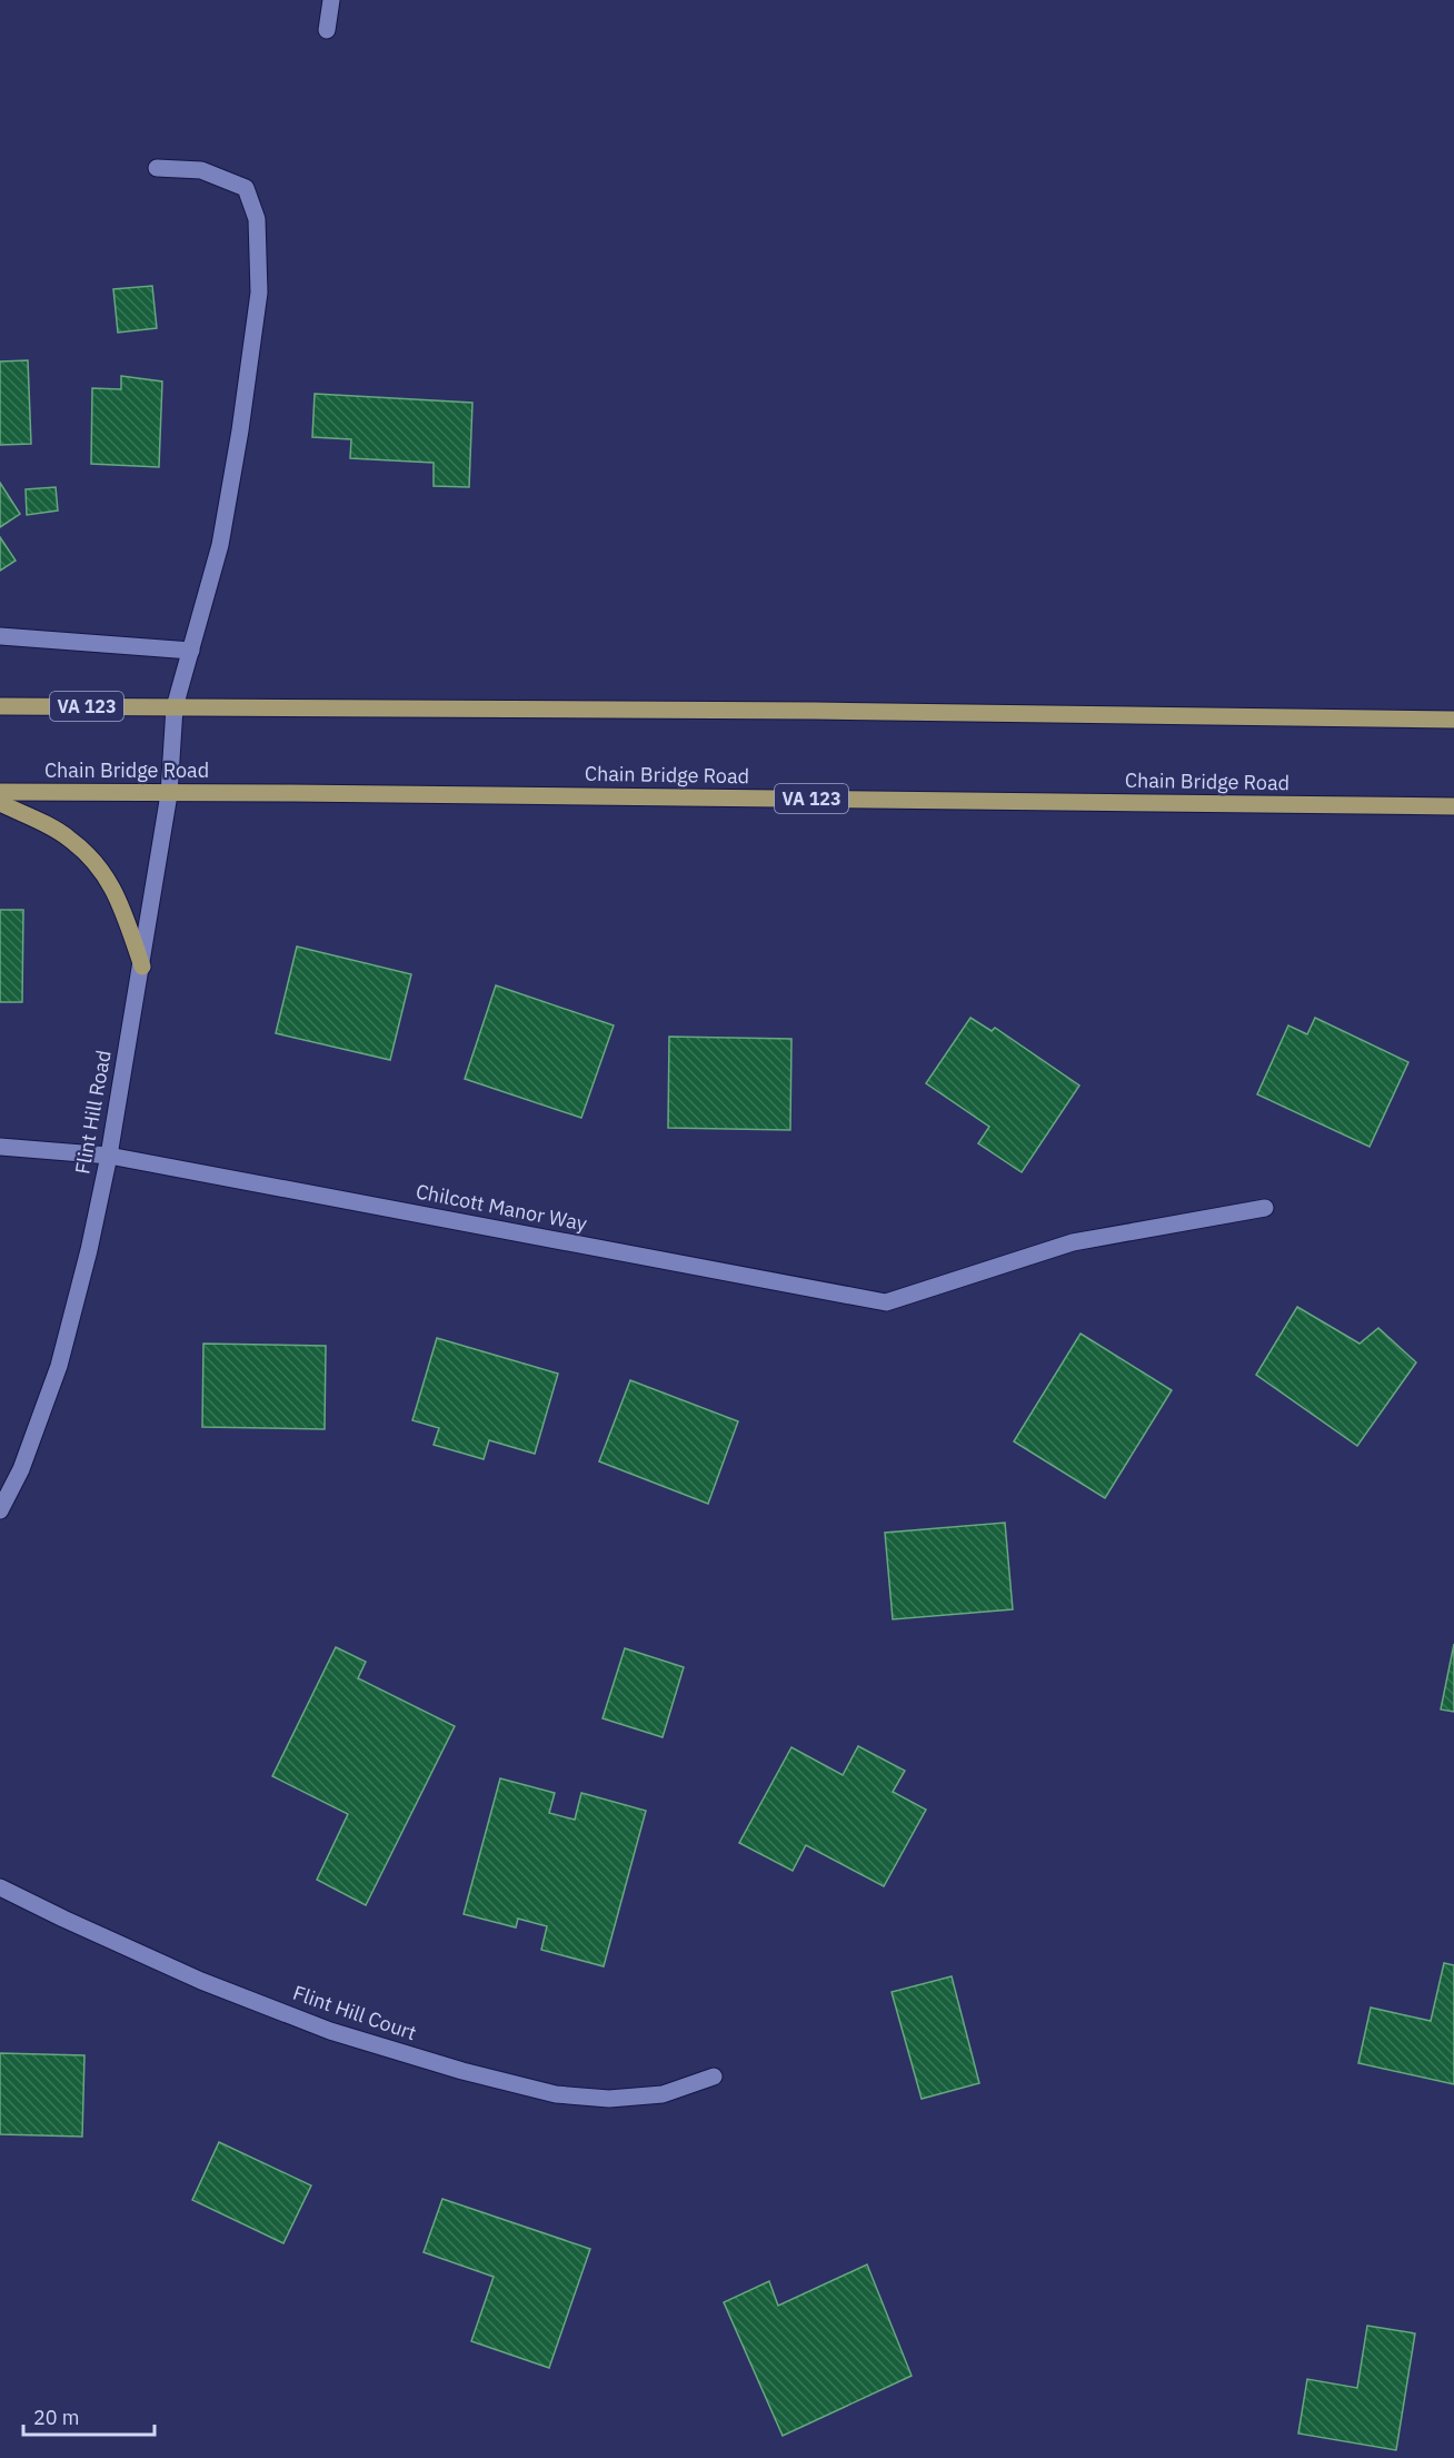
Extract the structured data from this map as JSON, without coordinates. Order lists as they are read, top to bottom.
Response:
{
  "streets": {
    "main road": ["VA 123", "Chain Bridge Road"],
    "street": ["Flint Hill Road", "Chilcott Manor Way", "Flint Hill Court"]
  },
  "crossings": [
    ["VA 123", "Flint Hill Road"],
    ["Chain Bridge Road", "Flint Hill Road"],
    ["Flint Hill Road", "Chilcott Manor Way"]
  ],
  "scale_bar": "20 m"
}
